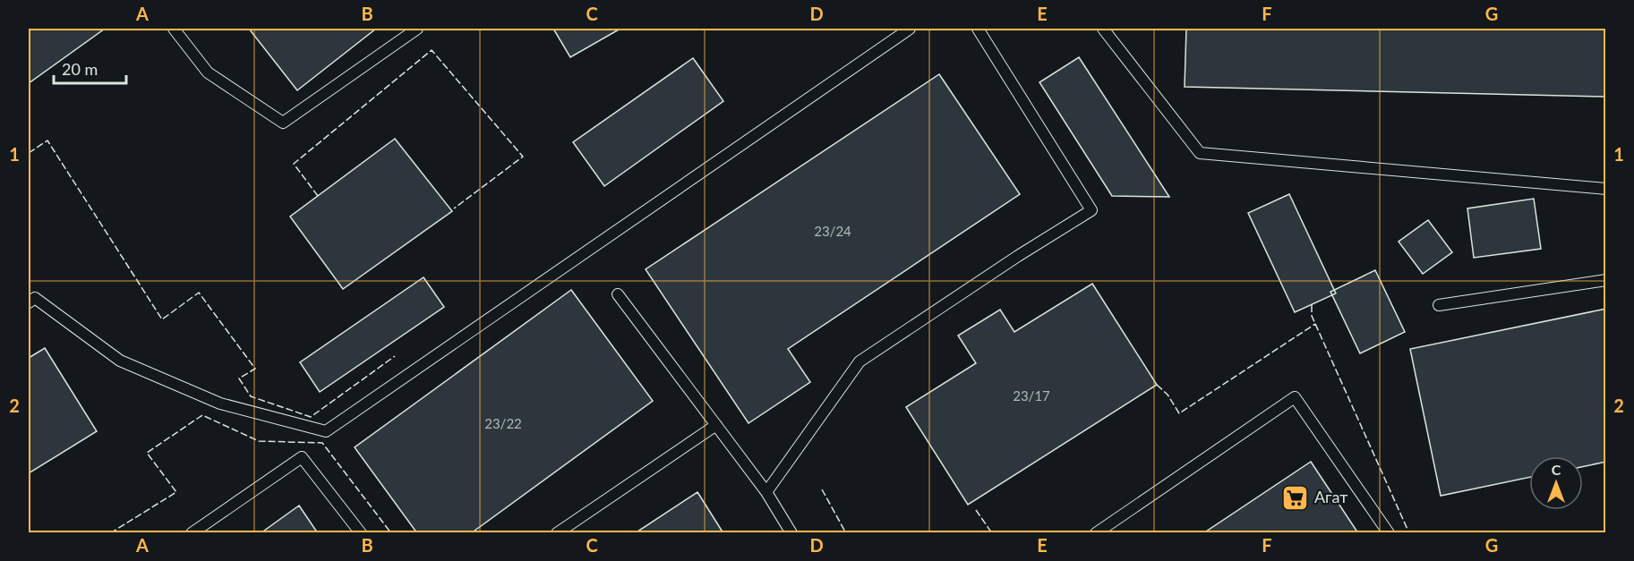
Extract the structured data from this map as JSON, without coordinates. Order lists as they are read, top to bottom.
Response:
{
  "places": {
    "supermarket": ["Агат"]
  },
  "house_numbers": ["23/24", "23/17", "23/22"],
  "scale_bar": "20 m",
  "north": "top",
  "grid": {
    "columns": [
      "A",
      "B",
      "C",
      "D",
      "E",
      "F",
      "G"
    ],
    "rows": ["1", "2"]
  }
}
